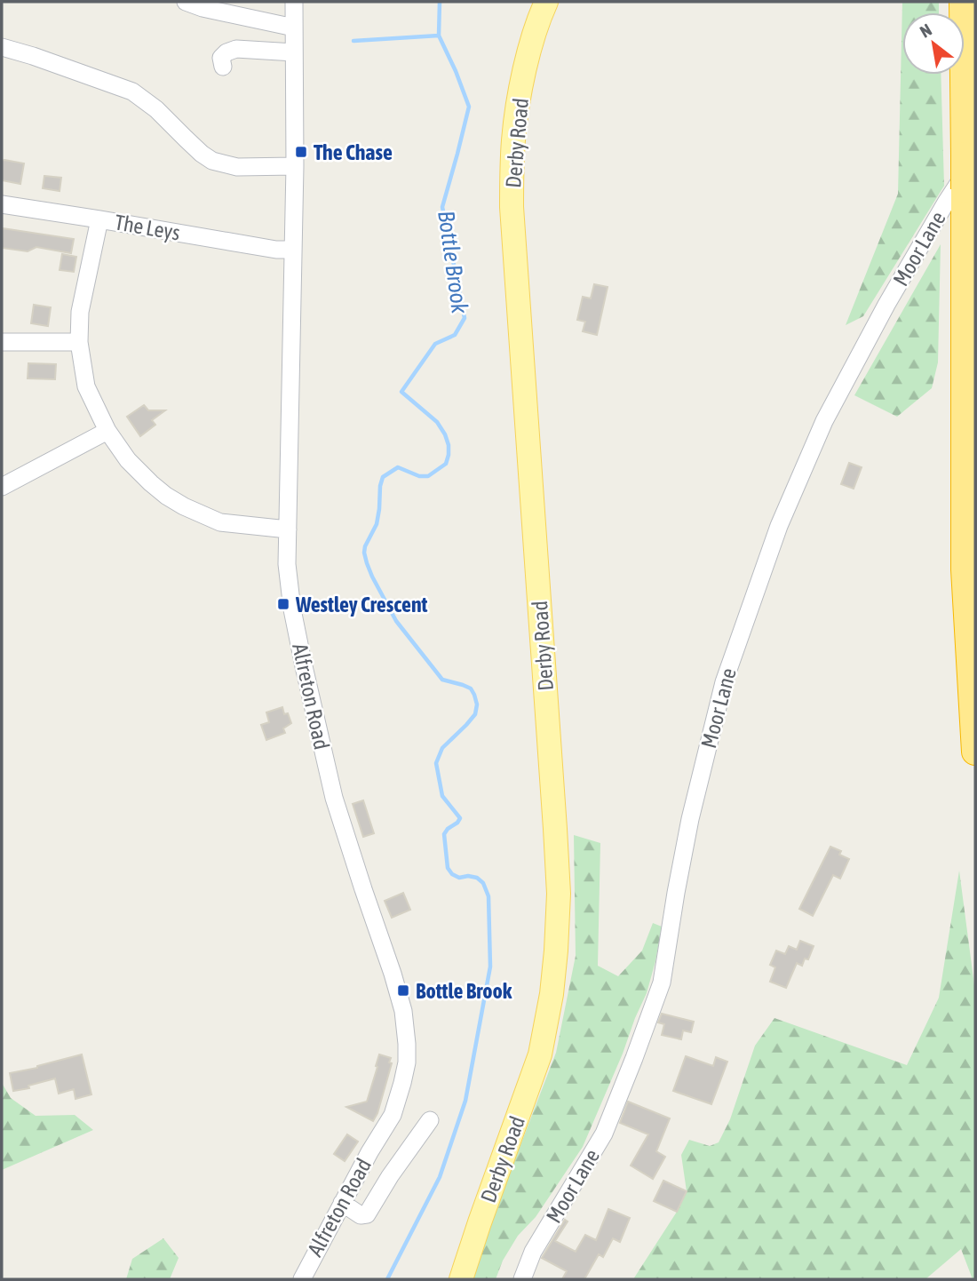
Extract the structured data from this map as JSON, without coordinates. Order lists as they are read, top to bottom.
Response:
{
  "streets": {
    "main road": ["Derby Road"],
    "street": ["The Leys", "Moor Lane", "Alfreton Road"]
  },
  "crossings": [
    ["The Leys", "Alfreton Road"]
  ],
  "water": ["Bottle Brook"],
  "places": {
    "transit": ["The Chase", "Westley Crescent", "Bottle Brook"]
  },
  "north": "top left"
}
